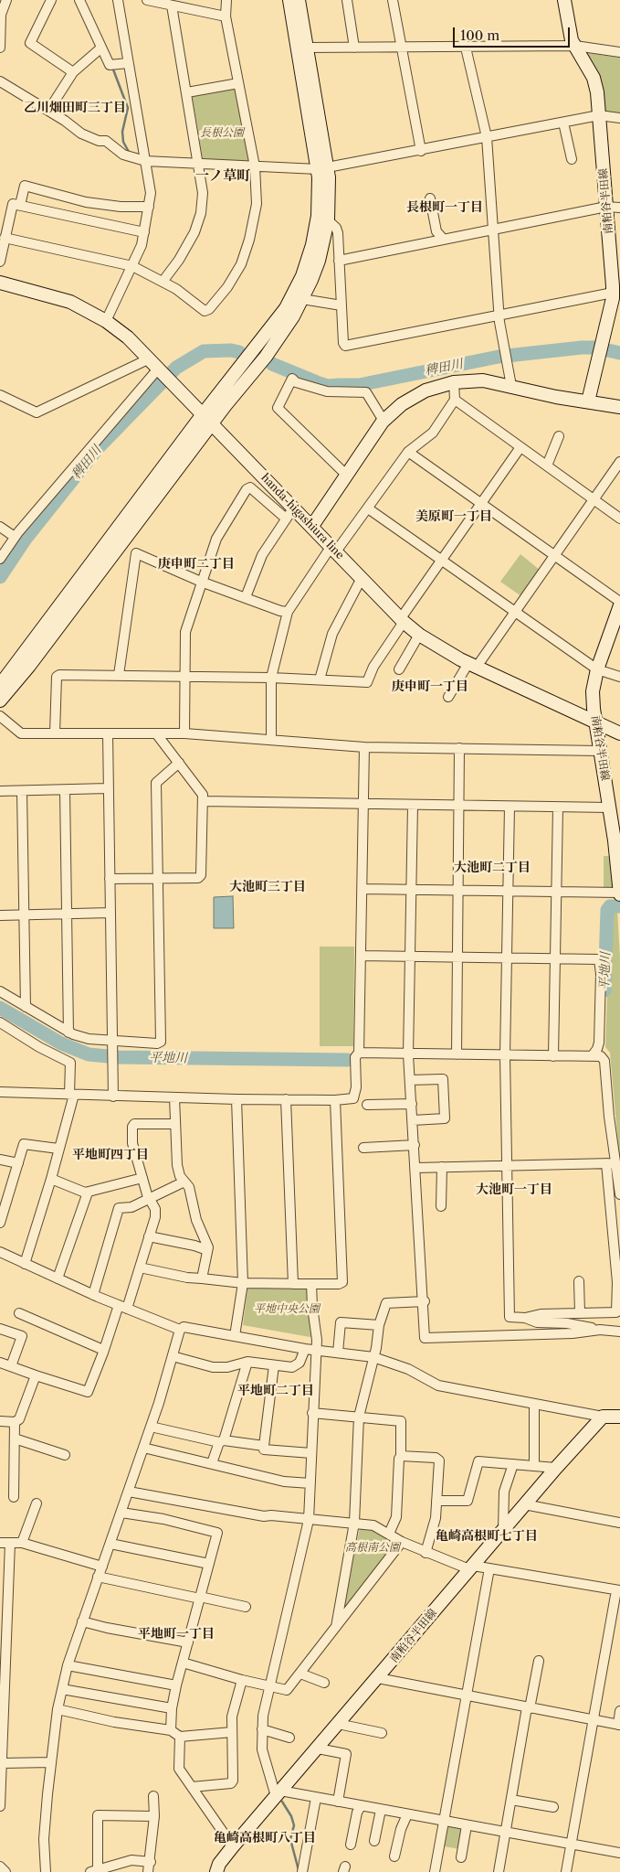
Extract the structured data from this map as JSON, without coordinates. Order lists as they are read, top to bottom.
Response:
{
  "streets": {
    "main road": ["南粕谷半田線", "handa-higashiura line"]
  },
  "crossings": [
    ["南粕谷半田線", "handa-higashiura line"]
  ],
  "districts": [
    "乙川畑田町三丁目",
    "一ノ草町",
    "長根町一丁目",
    "美原町一丁目",
    "庚申町二丁目",
    "庚申町一丁目",
    "大池町二丁目",
    "大池町三丁目",
    "平地町四丁目",
    "大池町一丁目",
    "平地町二丁目",
    "亀崎高根町七丁目",
    "平地町一丁目",
    "亀崎高根町八丁目"
  ],
  "water": ["稗田川", "平地川"],
  "parks": ["長根公園", "平地中央公園", "高根南公園"],
  "scale_bar": "100 m"
}
